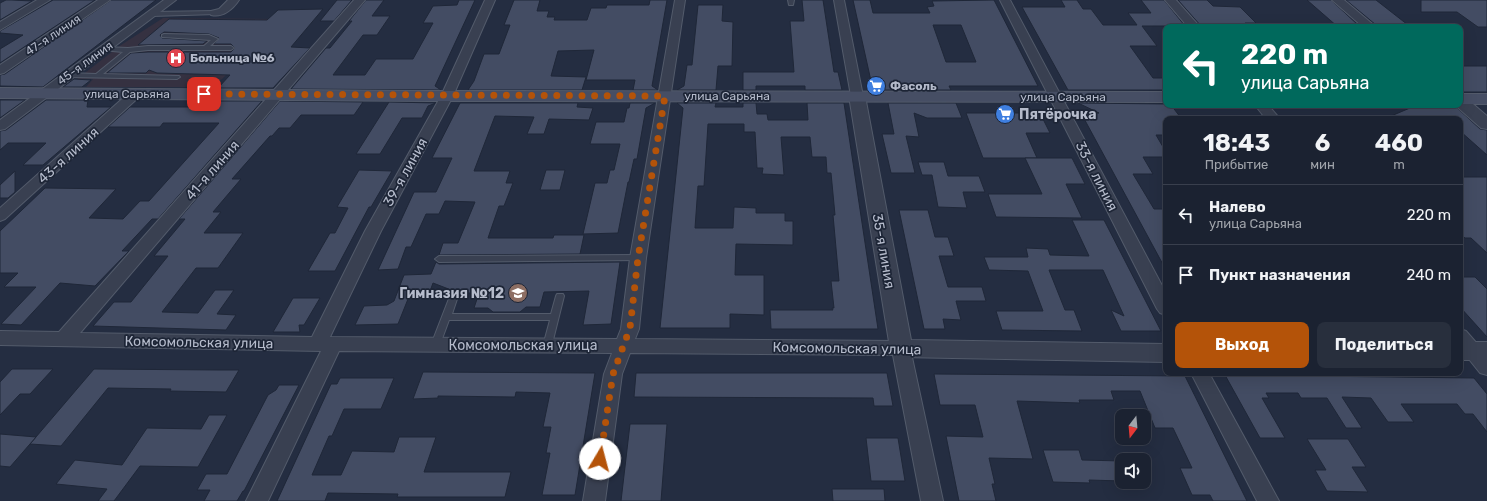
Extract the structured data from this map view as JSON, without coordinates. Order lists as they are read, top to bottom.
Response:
{
  "streets": {
    "main road": ["улица Сарьяна"],
    "street": [
      "47-я линия",
      "45-я линия",
      "43-я линия",
      "41-я линия",
      "39-я линия",
      "33-я линия",
      "35-я линия",
      "Комсомольская улица"
    ]
  },
  "crossings": [
    ["45-я линия", "улица Сарьяна"],
    ["улица Сарьяна", "43-я линия"],
    ["улица Сарьяна", "41-я линия"],
    ["улица Сарьяна", "39-я линия"],
    ["улица Сарьяна", "33-я линия"],
    ["улица Сарьяна", "35-я линия"],
    ["41-я линия", "Комсомольская улица"],
    ["39-я линия", "Комсомольская улица"],
    ["35-я линия", "Комсомольская улица"]
  ],
  "places": {
    "hospital": ["Больница №6"],
    "supermarket": ["Фасоль", "Пятёрочка"],
    "school or university": ["Гимназия №12"]
  },
  "north": "bottom",
  "page": {
    "turn": ["220 m", "улица Сарьяна"],
    "eta": [
      "18:43",
      "Прибытие",
      "6",
      "мин",
      "460",
      "m"
    ],
    "list": [
      {
        "name": "Налево",
        "note": "улица Сарьяна",
        "value": "220 m"
      },
      {
        "name": "Пункт назначения",
        "value": "240 m"
      }
    ],
    "buttons": ["Выход", "Поделиться"]
  }
}
